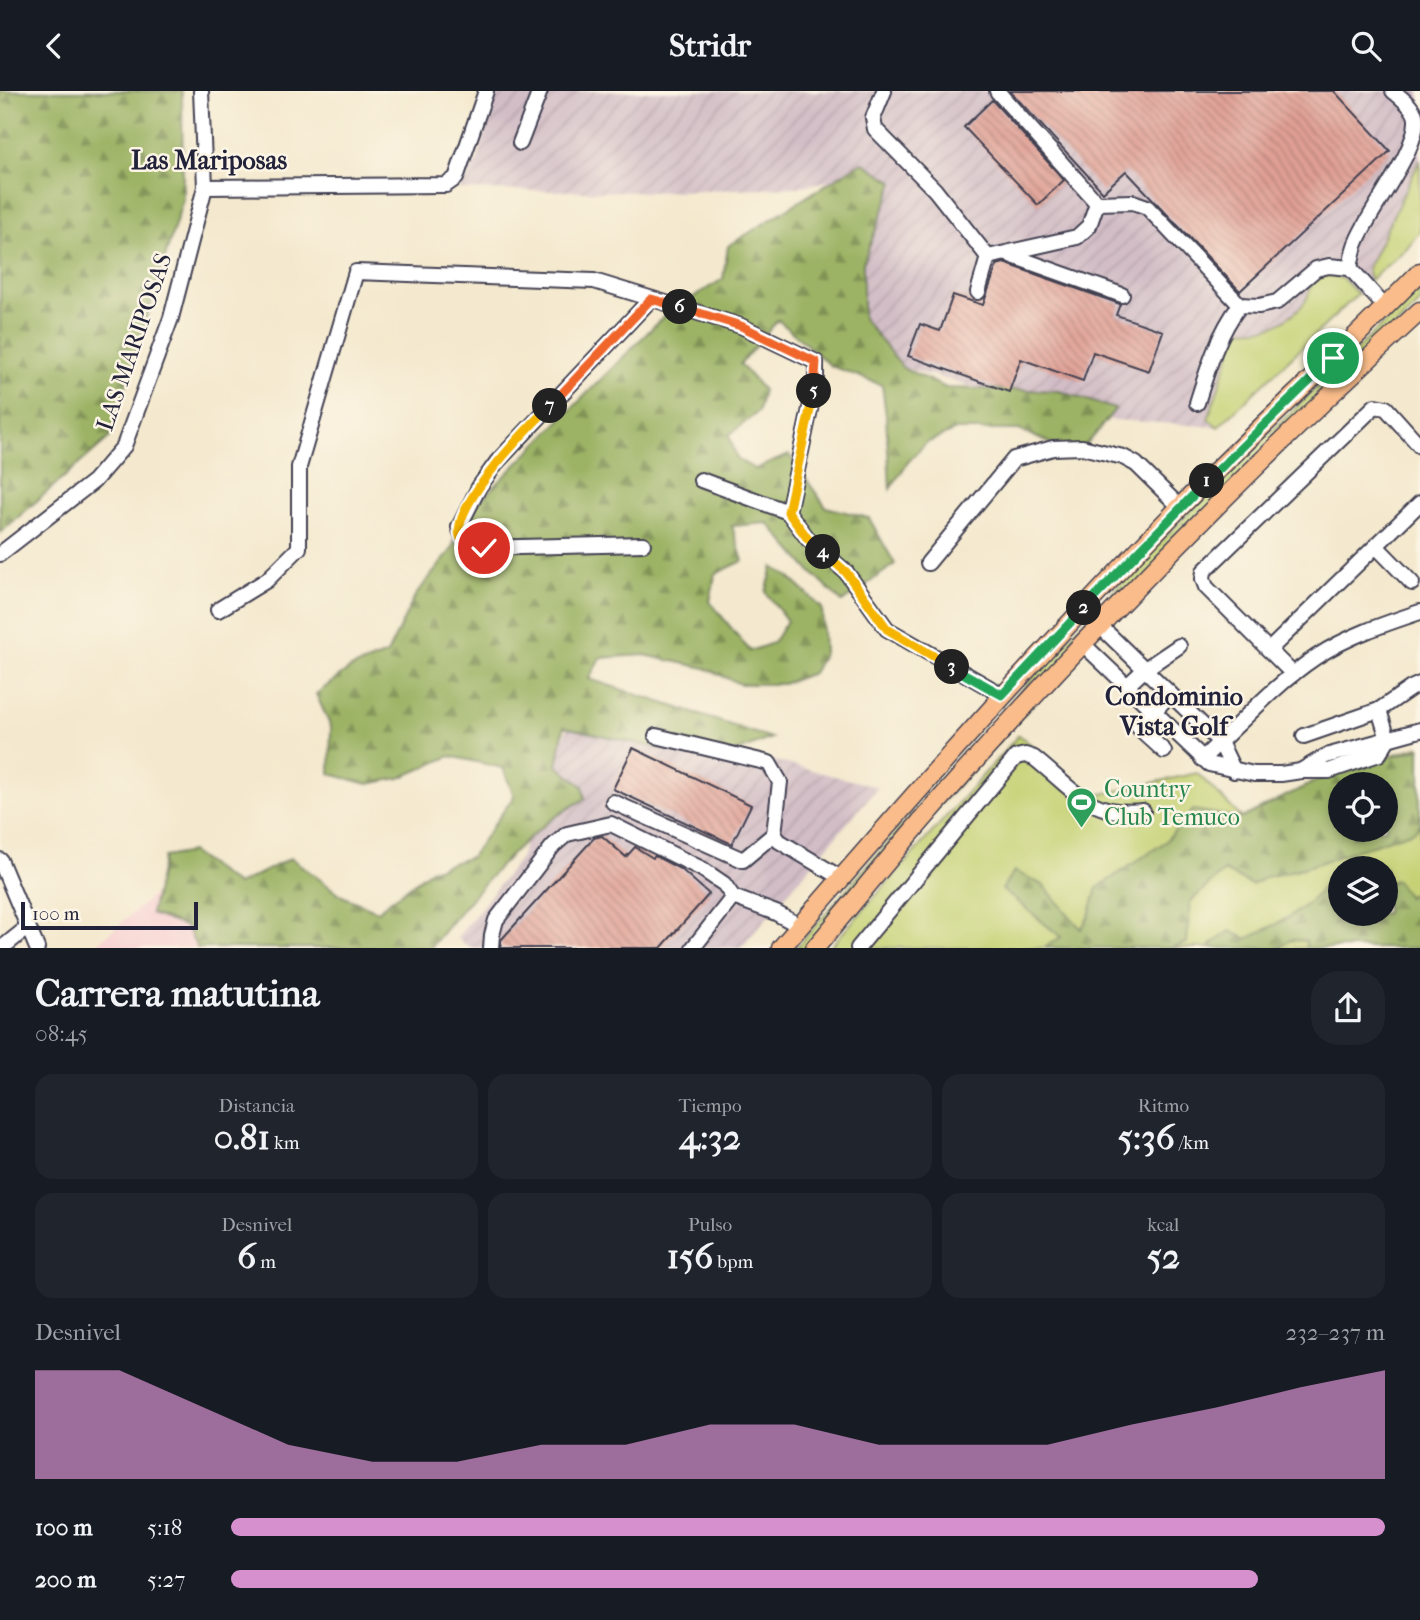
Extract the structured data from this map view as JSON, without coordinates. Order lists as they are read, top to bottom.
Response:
{
  "streets": {
    "street": ["LAS MARIPOSAS"]
  },
  "districts": ["Las Mariposas", "Condominio Vista Golf"],
  "places": {
    "sports": ["Country Club Temuco"]
  },
  "scale_bar": "100 m",
  "page": {
    "header": "Stridr",
    "pins": [
      "6",
      "5",
      "7",
      "1",
      "4",
      "2",
      "3"
    ],
    "scale": "100 m",
    "heading": ["Carrera matutina", "08:45"],
    "stats": [
      ["Distancia", "0.81 km"],
      ["Tiempo", "4:32"],
      ["Ritmo", "5:36 /km"],
      ["Desnivel", "6 m"],
      ["Pulso", "156 bpm"],
      ["kcal", "52"]
    ],
    "chart": ["Desnivel", "232–237 m"],
    "list": [
      {
        "name": "100 m",
        "note": "5:18"
      },
      {
        "name": "200 m",
        "note": "5:27"
      }
    ]
  }
}
